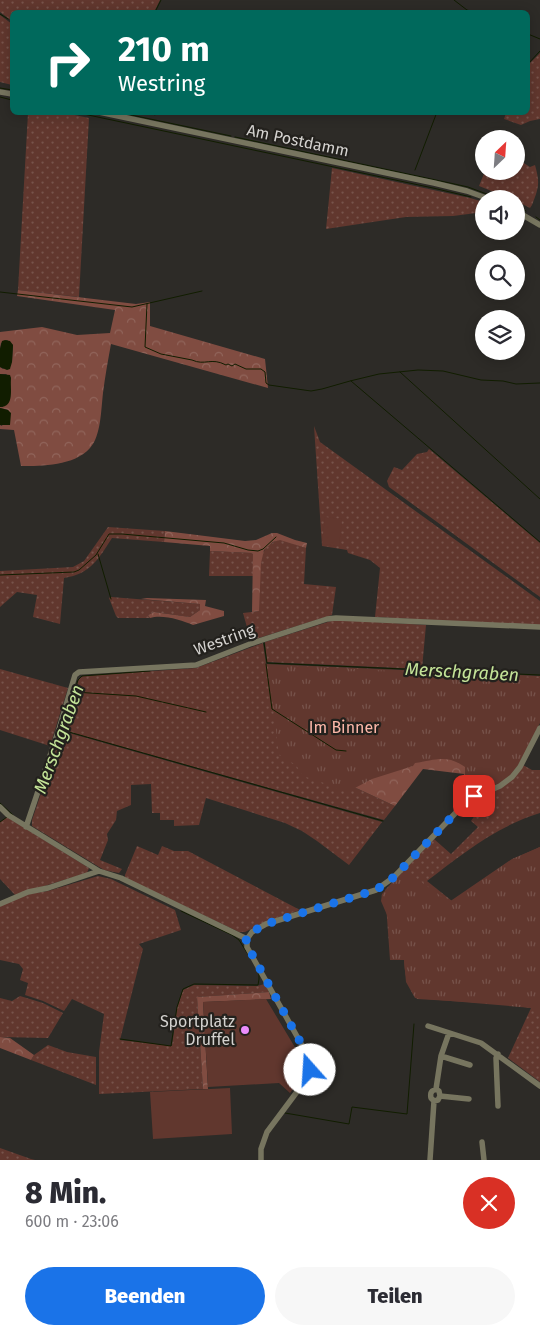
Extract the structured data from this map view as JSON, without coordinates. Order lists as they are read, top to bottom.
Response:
{
  "streets": {
    "street": ["Am Postdamm", "Westring"]
  },
  "water": ["Merschgraben"],
  "parks": ["Im Binner"],
  "places": ["Sportplatz Druffel"],
  "north": "top right",
  "page": {
    "turn": ["210 m", "Westring"],
    "heading": ["8 Min.", "600 m · 23:06"],
    "buttons": ["Beenden", "Teilen"]
  }
}
